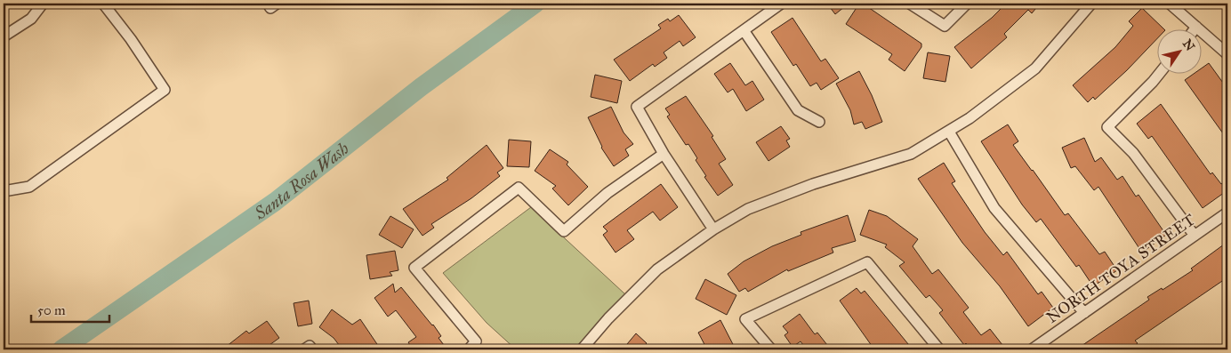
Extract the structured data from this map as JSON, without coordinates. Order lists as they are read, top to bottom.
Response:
{
  "streets": {
    "street": ["NORTH TOYA STREET"]
  },
  "water": ["Santa Rosa Wash"],
  "scale_bar": "50 m",
  "north": "top right"
}
